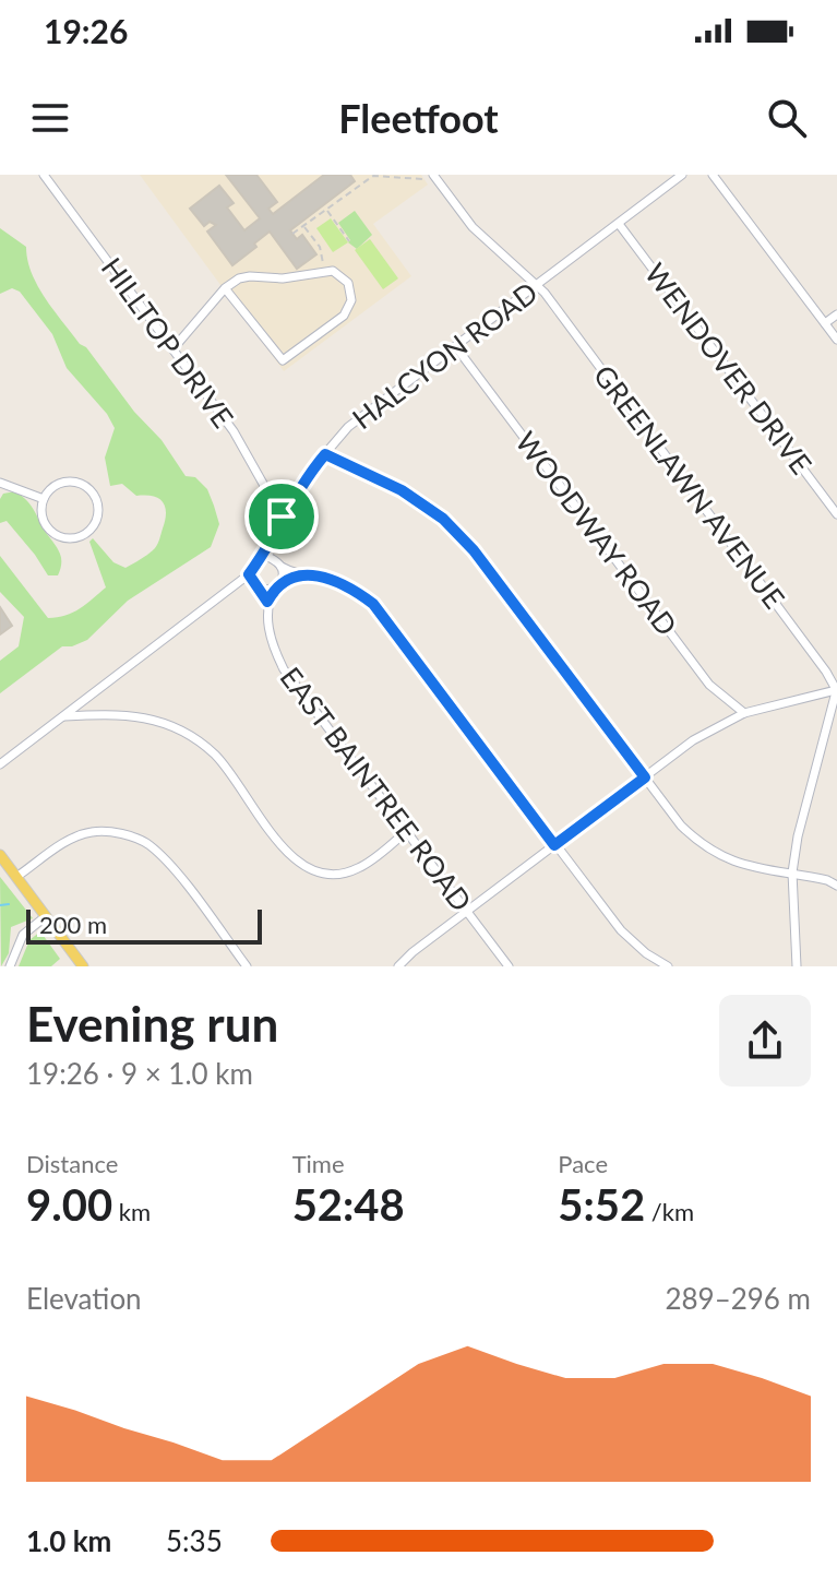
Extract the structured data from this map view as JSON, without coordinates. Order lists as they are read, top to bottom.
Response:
{
  "streets": {
    "street": [
      "HILLTOP DRIVE",
      "HALCYON ROAD",
      "WENDOVER DRIVE",
      "GREENLAWN AVENUE",
      "WOODWAY ROAD",
      "EAST BAINTREE ROAD"
    ]
  },
  "crossings": [
    ["HILLTOP DRIVE", "HALCYON ROAD"],
    ["HALCYON ROAD", "WENDOVER DRIVE"],
    ["HALCYON ROAD", "GREENLAWN AVENUE"],
    ["HALCYON ROAD", "WOODWAY ROAD"],
    ["HALCYON ROAD", "EAST BAINTREE ROAD"]
  ],
  "scale_bar": "200 m",
  "page": {
    "status": "19:26",
    "header": "Fleetfoot",
    "scale": "200 m",
    "heading": ["Evening run", "19:26 · 9 × 1.0 km"],
    "stats": [
      ["Distance", "9.00 km"],
      ["Time", "52:48"],
      ["Pace", "5:52 /km"]
    ],
    "chart": ["Elevation", "289–296 m"],
    "list": [
      {
        "name": "1.0 km",
        "note": "5:35"
      }
    ]
  }
}
